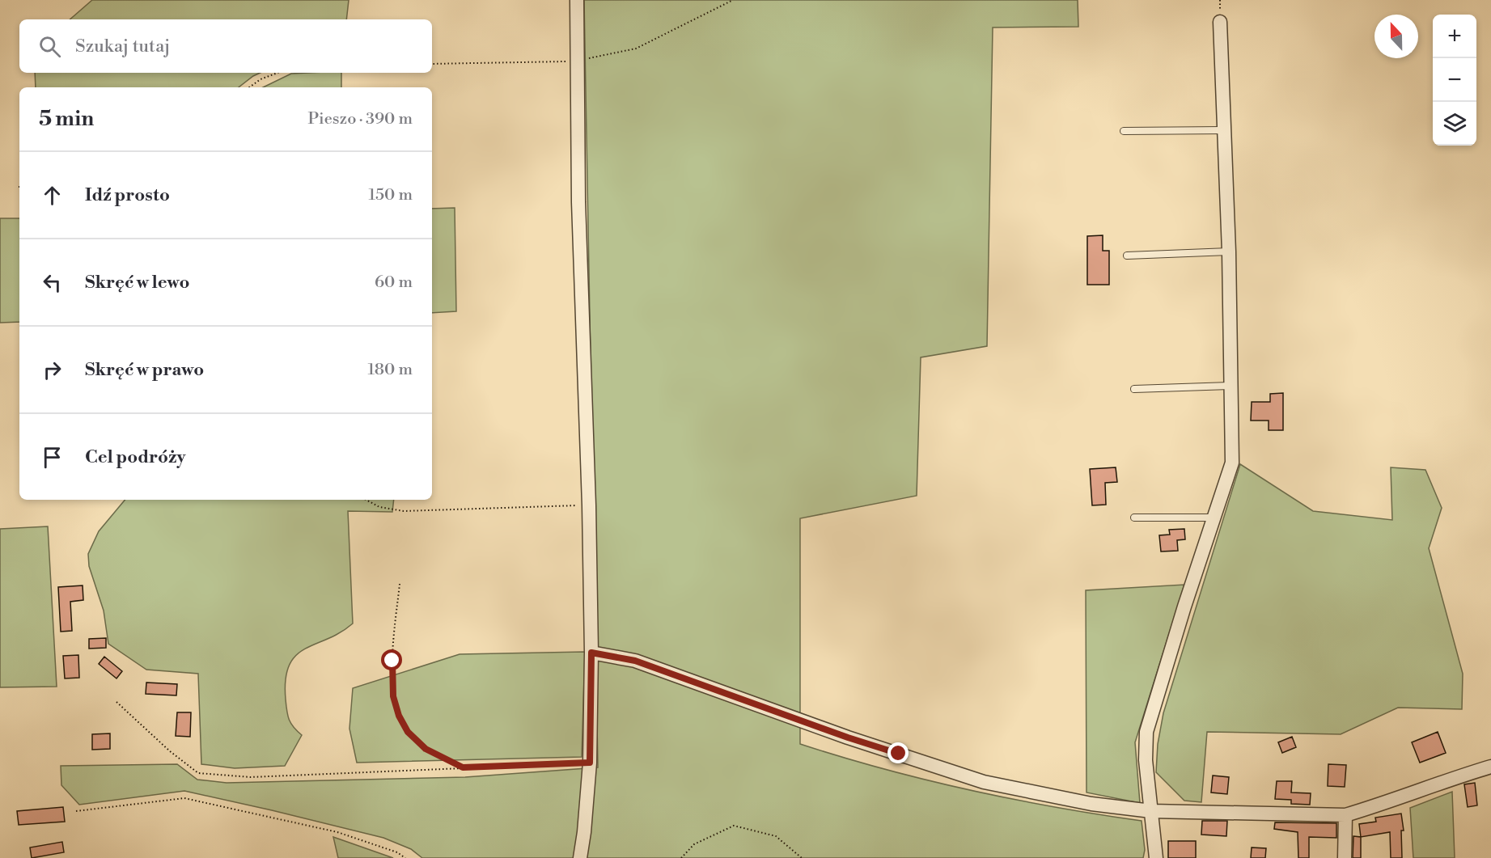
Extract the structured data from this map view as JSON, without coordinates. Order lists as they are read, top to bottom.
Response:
{
  "north": "top",
  "page": {
    "map_buttons": ["+", "−"],
    "search": "Szukaj tutaj",
    "heading": ["5 min", "Pieszo · 390 m"],
    "list": [
      ["Idź prosto", "150 m"],
      ["Skręć w lewo", "60 m"],
      ["Skręć w prawo", "180 m"],
      "Cel podróży"
    ]
  }
}
